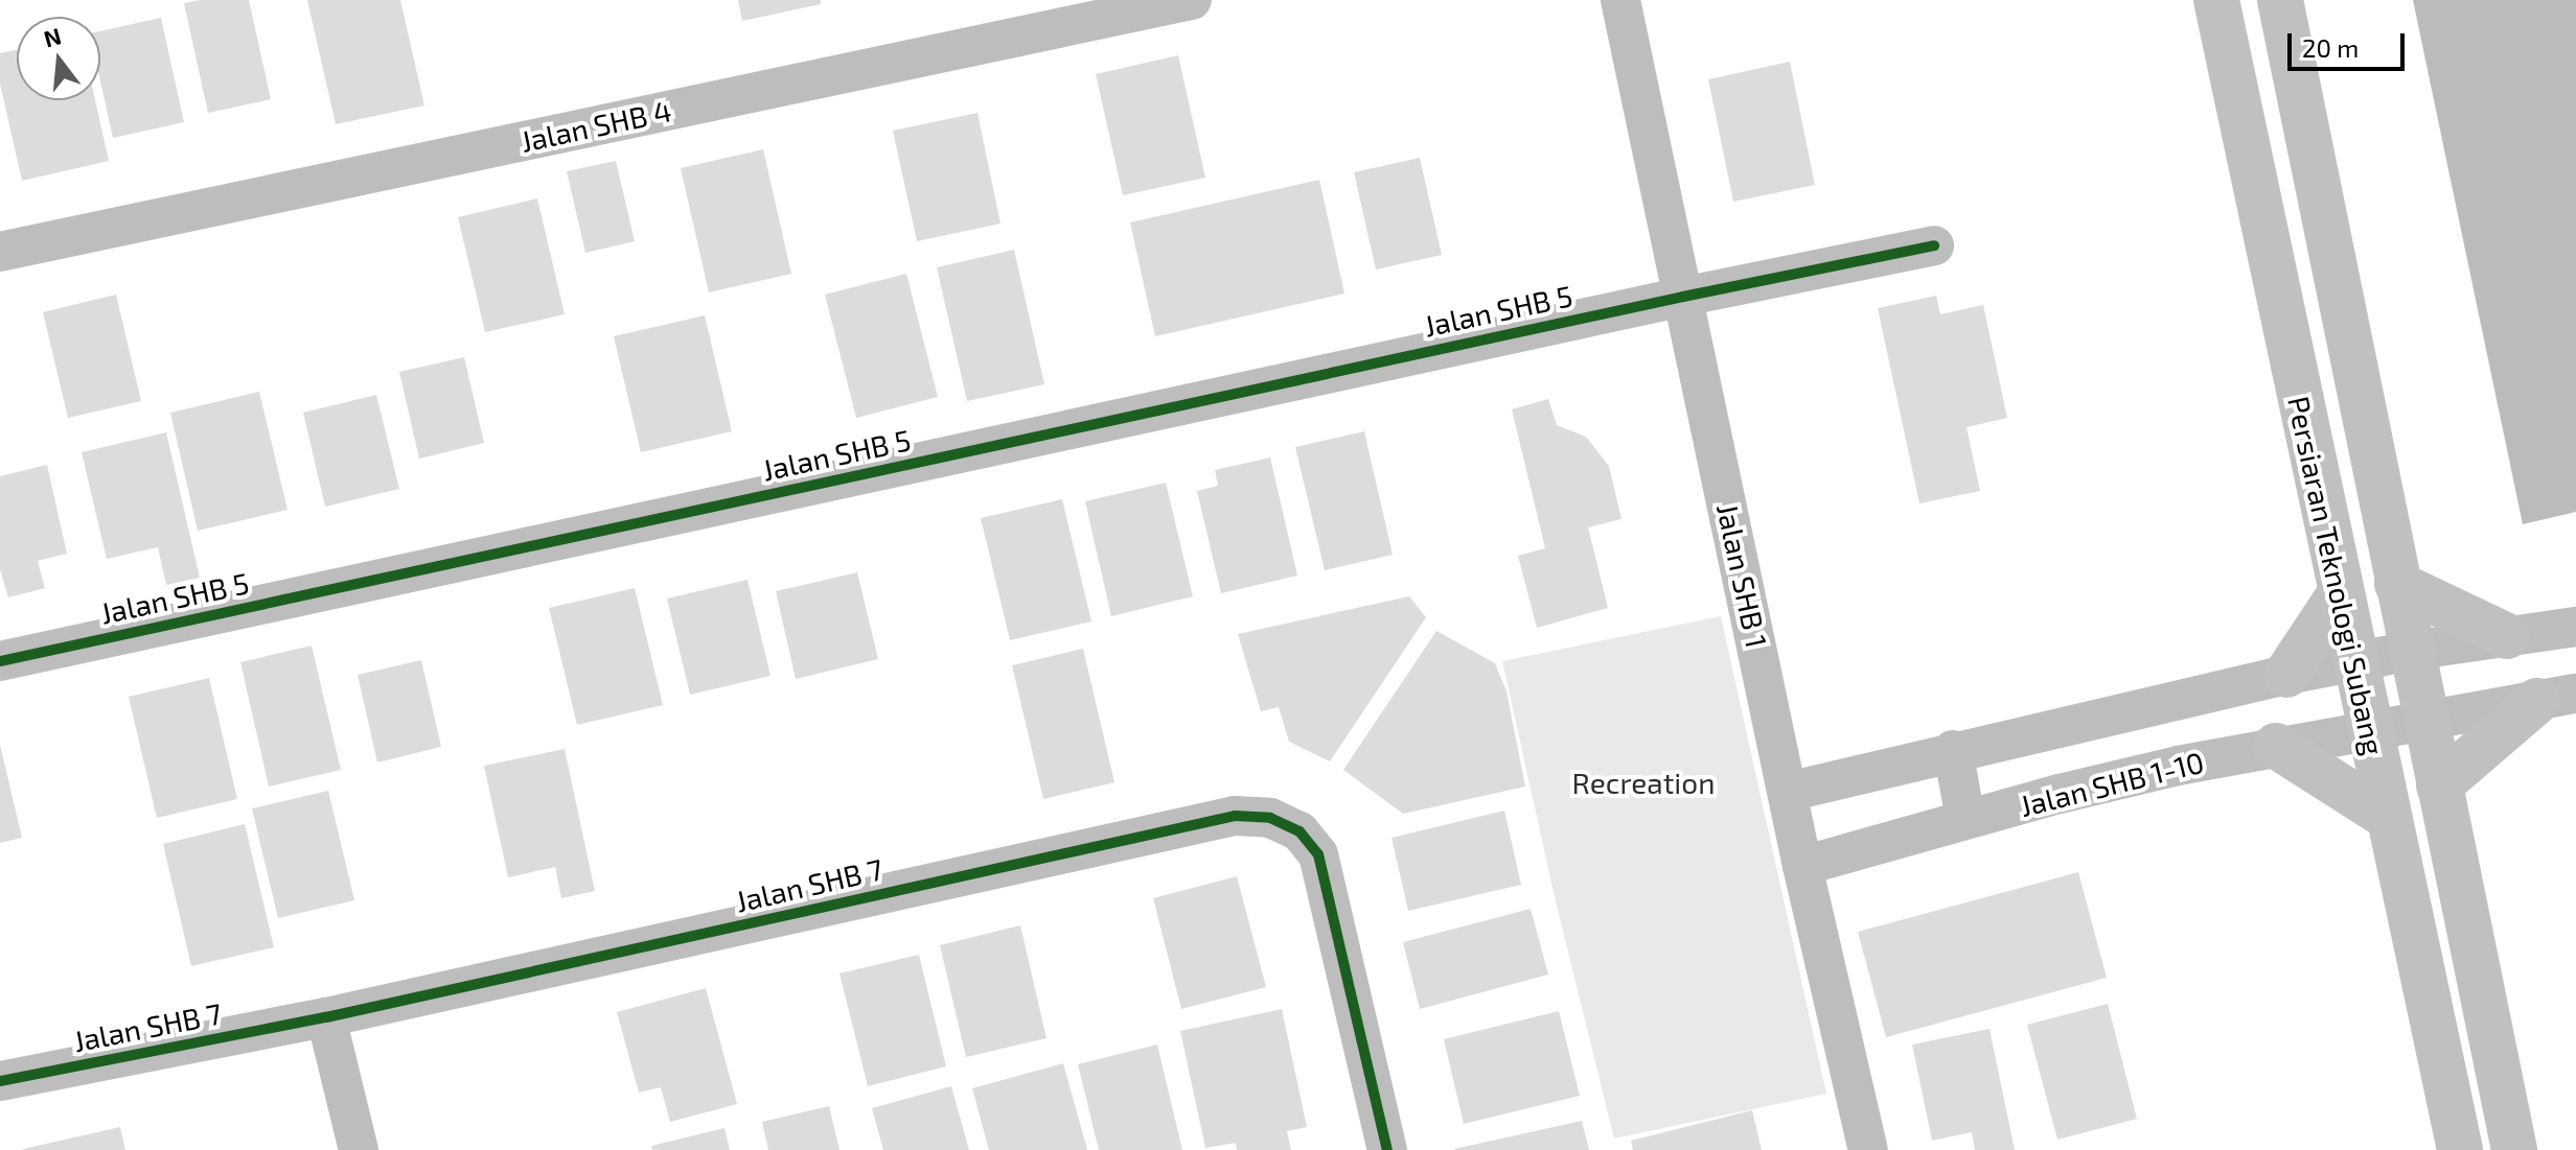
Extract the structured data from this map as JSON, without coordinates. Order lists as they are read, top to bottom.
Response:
{
  "streets": {
    "main road": ["Persiaran Teknologi Subang"],
    "street": [
      "Jalan SHB 4",
      "Jalan SHB 5",
      "Jalan SHB 1",
      "Jalan SHB 1-10",
      "Jalan SHB 7"
    ]
  },
  "crossings": [
    ["Jalan SHB 5", "Jalan SHB 1"],
    ["Jalan SHB 1", "Jalan SHB 1-10"],
    ["Persiaran Teknologi Subang", "Jalan SHB 1-10"]
  ],
  "parks": ["Recreation"],
  "scale_bar": "20 m",
  "north": "top"
}
